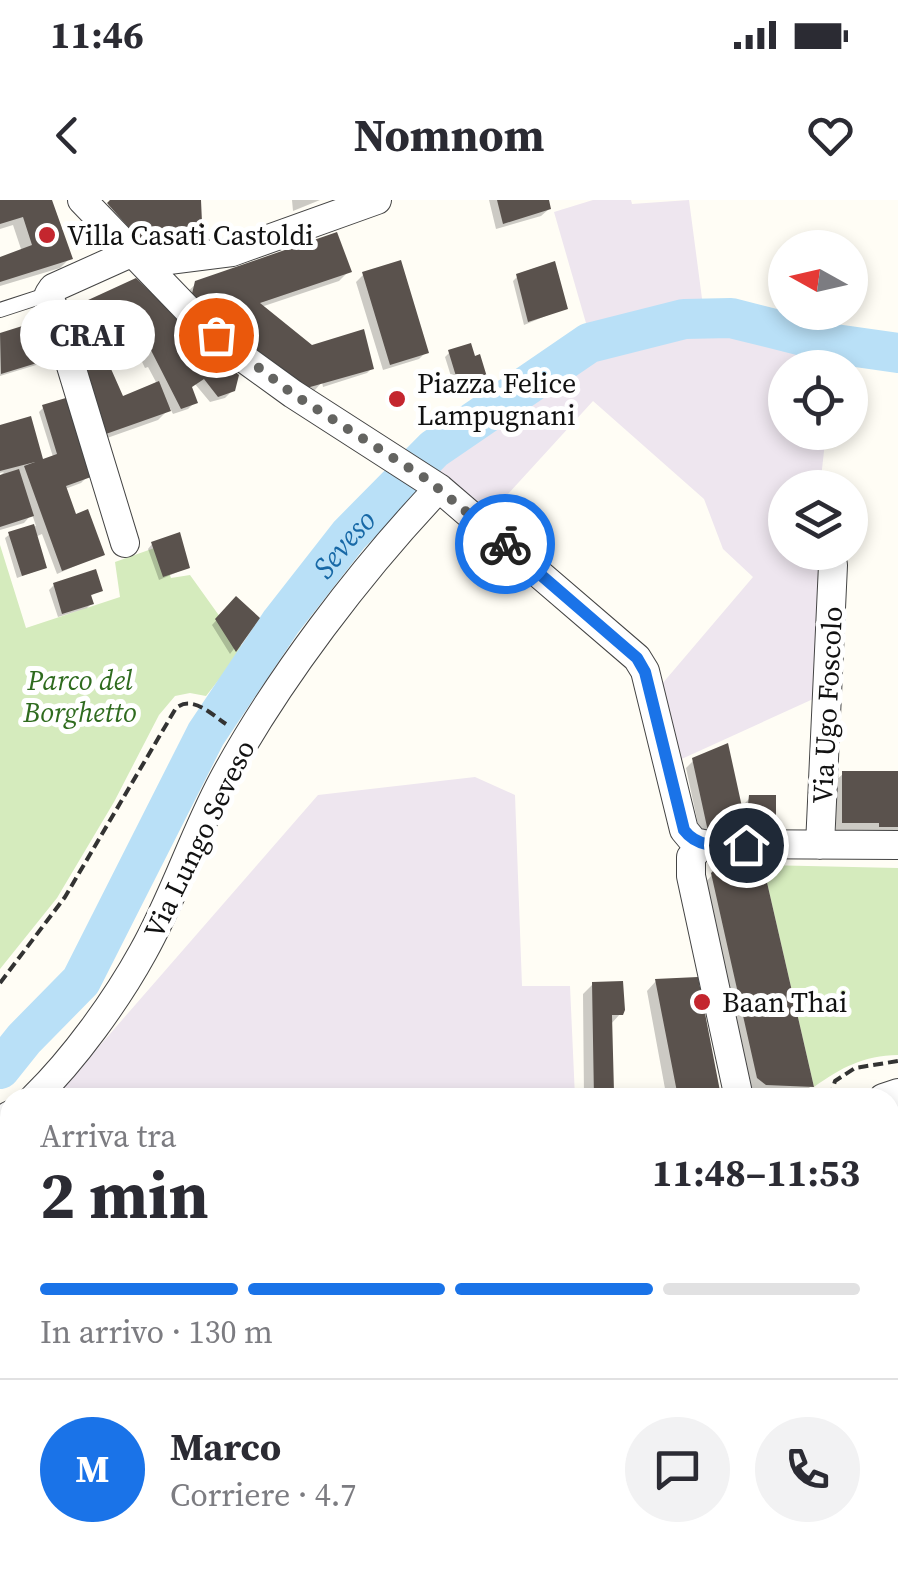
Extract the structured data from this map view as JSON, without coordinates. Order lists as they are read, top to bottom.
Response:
{
  "streets": {
    "street": ["Via Ugo Foscolo", "Via Lungo Seveso"]
  },
  "water": ["Seveso"],
  "parks": ["Parco del Borghetto"],
  "places": [
    "Villa Casati Castoldi",
    "CRAI",
    "Piazza Felice Lampugnani",
    "Baan Thai"
  ],
  "north": "left",
  "page": {
    "status": "11:46",
    "header": "Nomnom",
    "bubble": "CRAI",
    "heading": ["2 min", "Arriva tra", "11:48–11:53"],
    "panel": ["Marco", "Corriere · 4.7"],
    "bar": "In arrivo · 130 m",
    "round": "M"
  }
}
